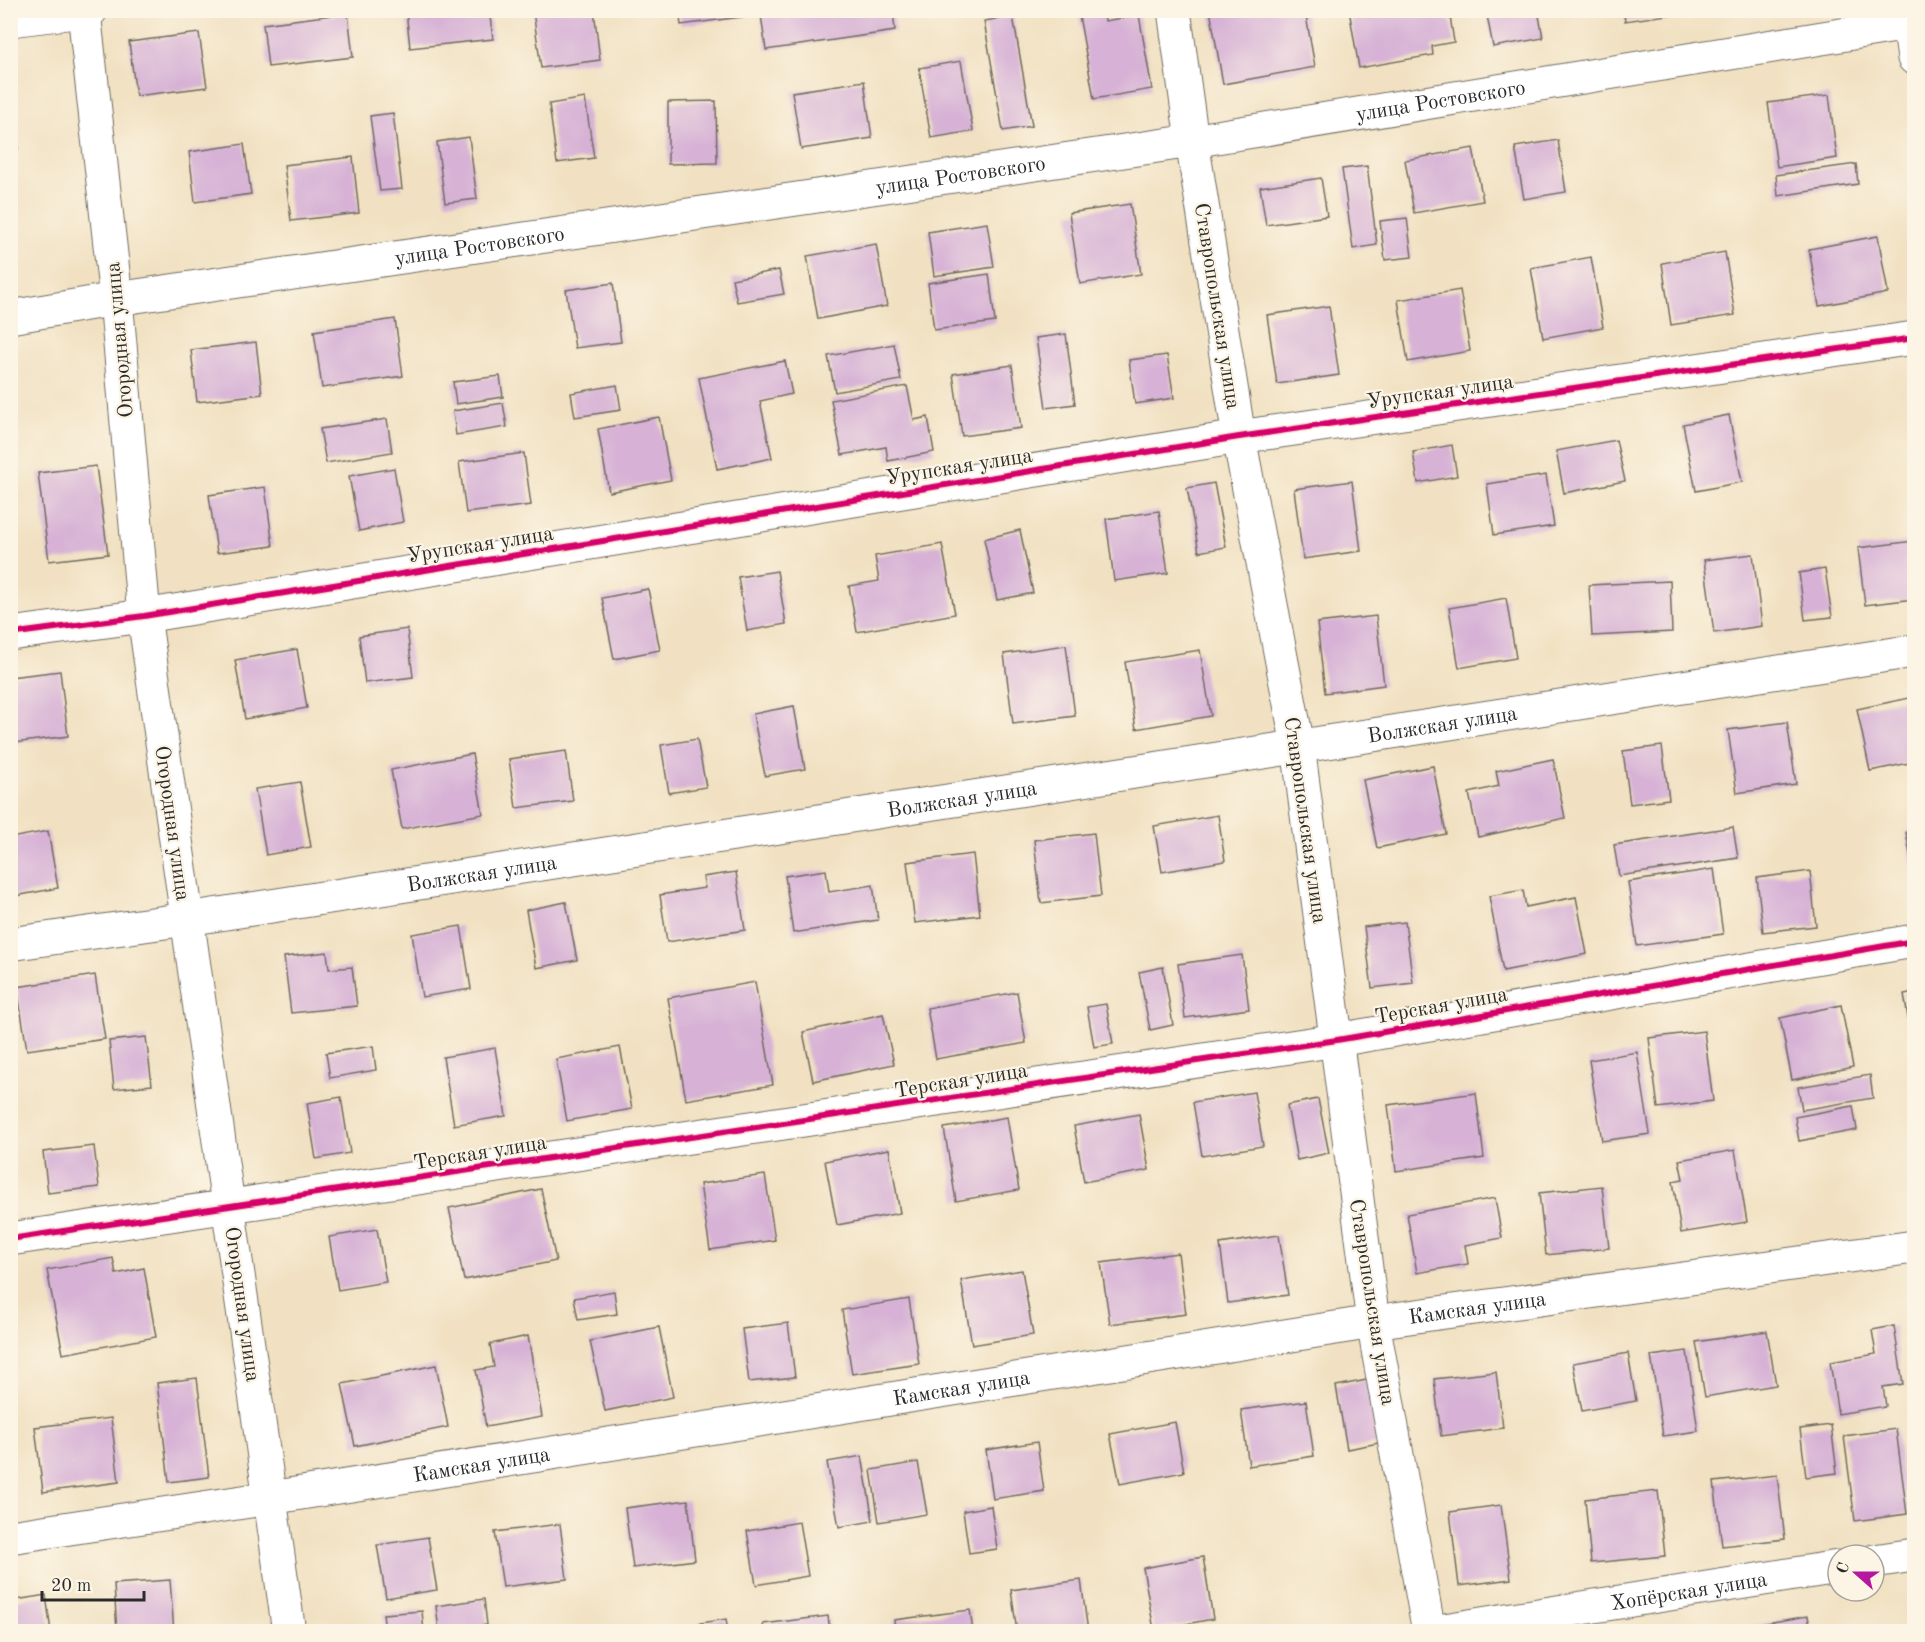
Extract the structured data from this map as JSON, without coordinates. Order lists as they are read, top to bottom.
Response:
{
  "streets": {
    "street": [
      "улица Ростовского",
      "Ставропольская улица",
      "Огородная улица",
      "Урупская улица",
      "Волжская улица",
      "Терская улица",
      "Камская улица",
      "Хопёрская улица"
    ]
  },
  "crossings": [
    ["улица Ростовского", "Ставропольская улица"],
    ["улица Ростовского", "Огородная улица"],
    ["Ставропольская улица", "Урупская улица"],
    ["Ставропольская улица", "Волжская улица"],
    ["Ставропольская улица", "Терская улица"],
    ["Ставропольская улица", "Камская улица"],
    ["Ставропольская улица", "Хопёрская улица"],
    ["Огородная улица", "Урупская улица"],
    ["Огородная улица", "Волжская улица"],
    ["Огородная улица", "Терская улица"],
    ["Огородная улица", "Камская улица"]
  ],
  "scale_bar": "20 m",
  "north": "left"
}
